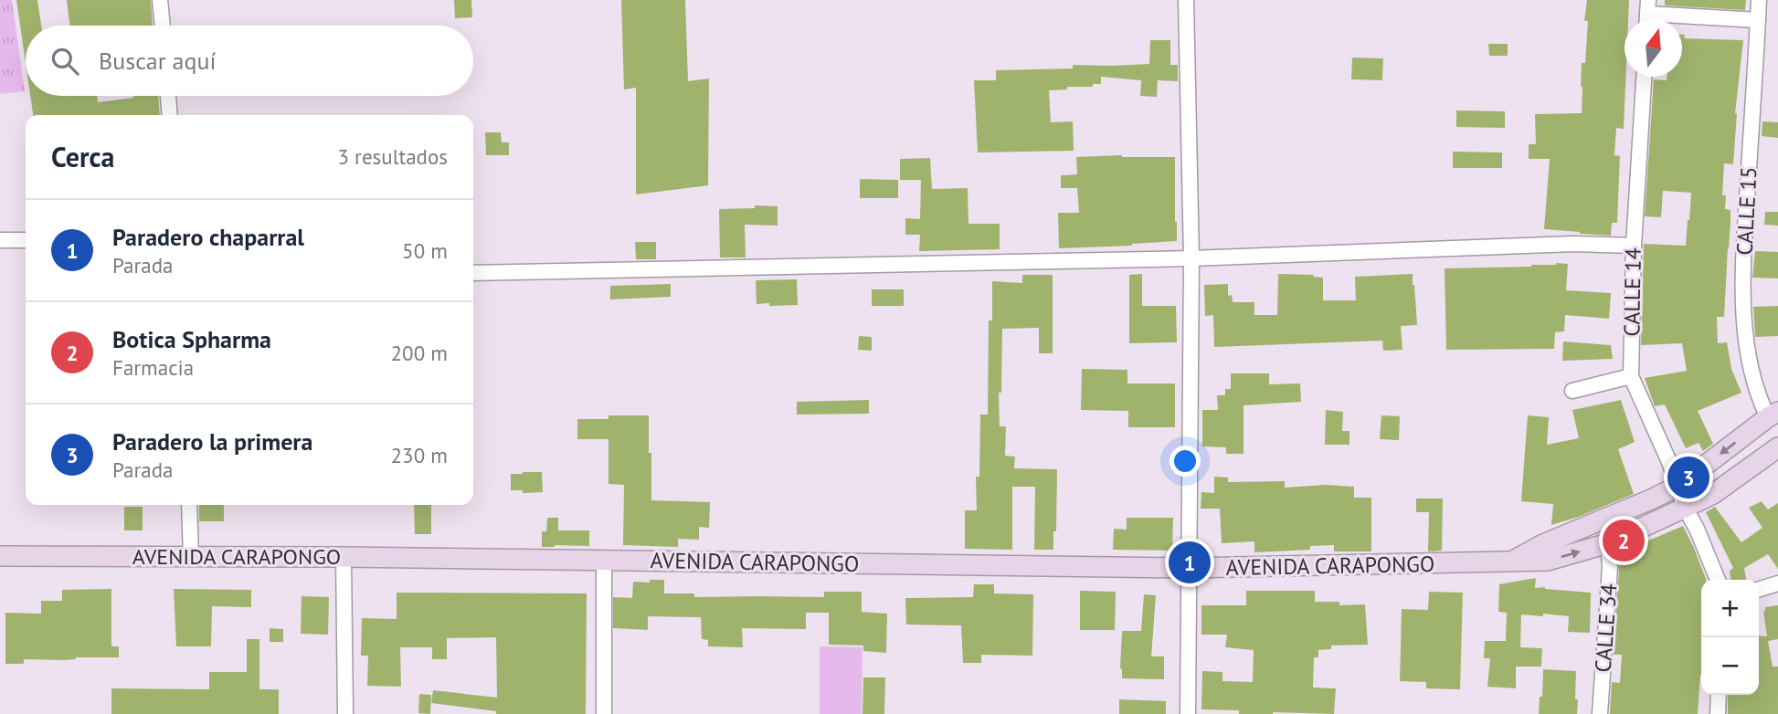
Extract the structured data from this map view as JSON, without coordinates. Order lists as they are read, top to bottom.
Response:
{
  "streets": {
    "street": [
      "CALLE 15",
      "CALLE 14",
      "AVENIDA CARAPONGO",
      "CALLE 34"
    ]
  },
  "crossings": [
    ["CALLE 15", "AVENIDA CARAPONGO"],
    ["CALLE 14", "AVENIDA CARAPONGO"],
    ["AVENIDA CARAPONGO", "CALLE 34"]
  ],
  "north": "top",
  "page": {
    "search": "Buscar aquí",
    "heading": ["Cerca", "3 resultados"],
    "list": [
      {
        "mark": "1",
        "name": "Paradero chaparral",
        "note": "Parada",
        "value": "50 m"
      },
      {
        "mark": "2",
        "name": "Botica Spharma",
        "note": "Farmacia",
        "value": "200 m"
      },
      {
        "mark": "3",
        "name": "Paradero la primera",
        "note": "Parada",
        "value": "230 m"
      }
    ],
    "pins": ["3", "2", "1"],
    "map_buttons": ["+", "−"]
  }
}
